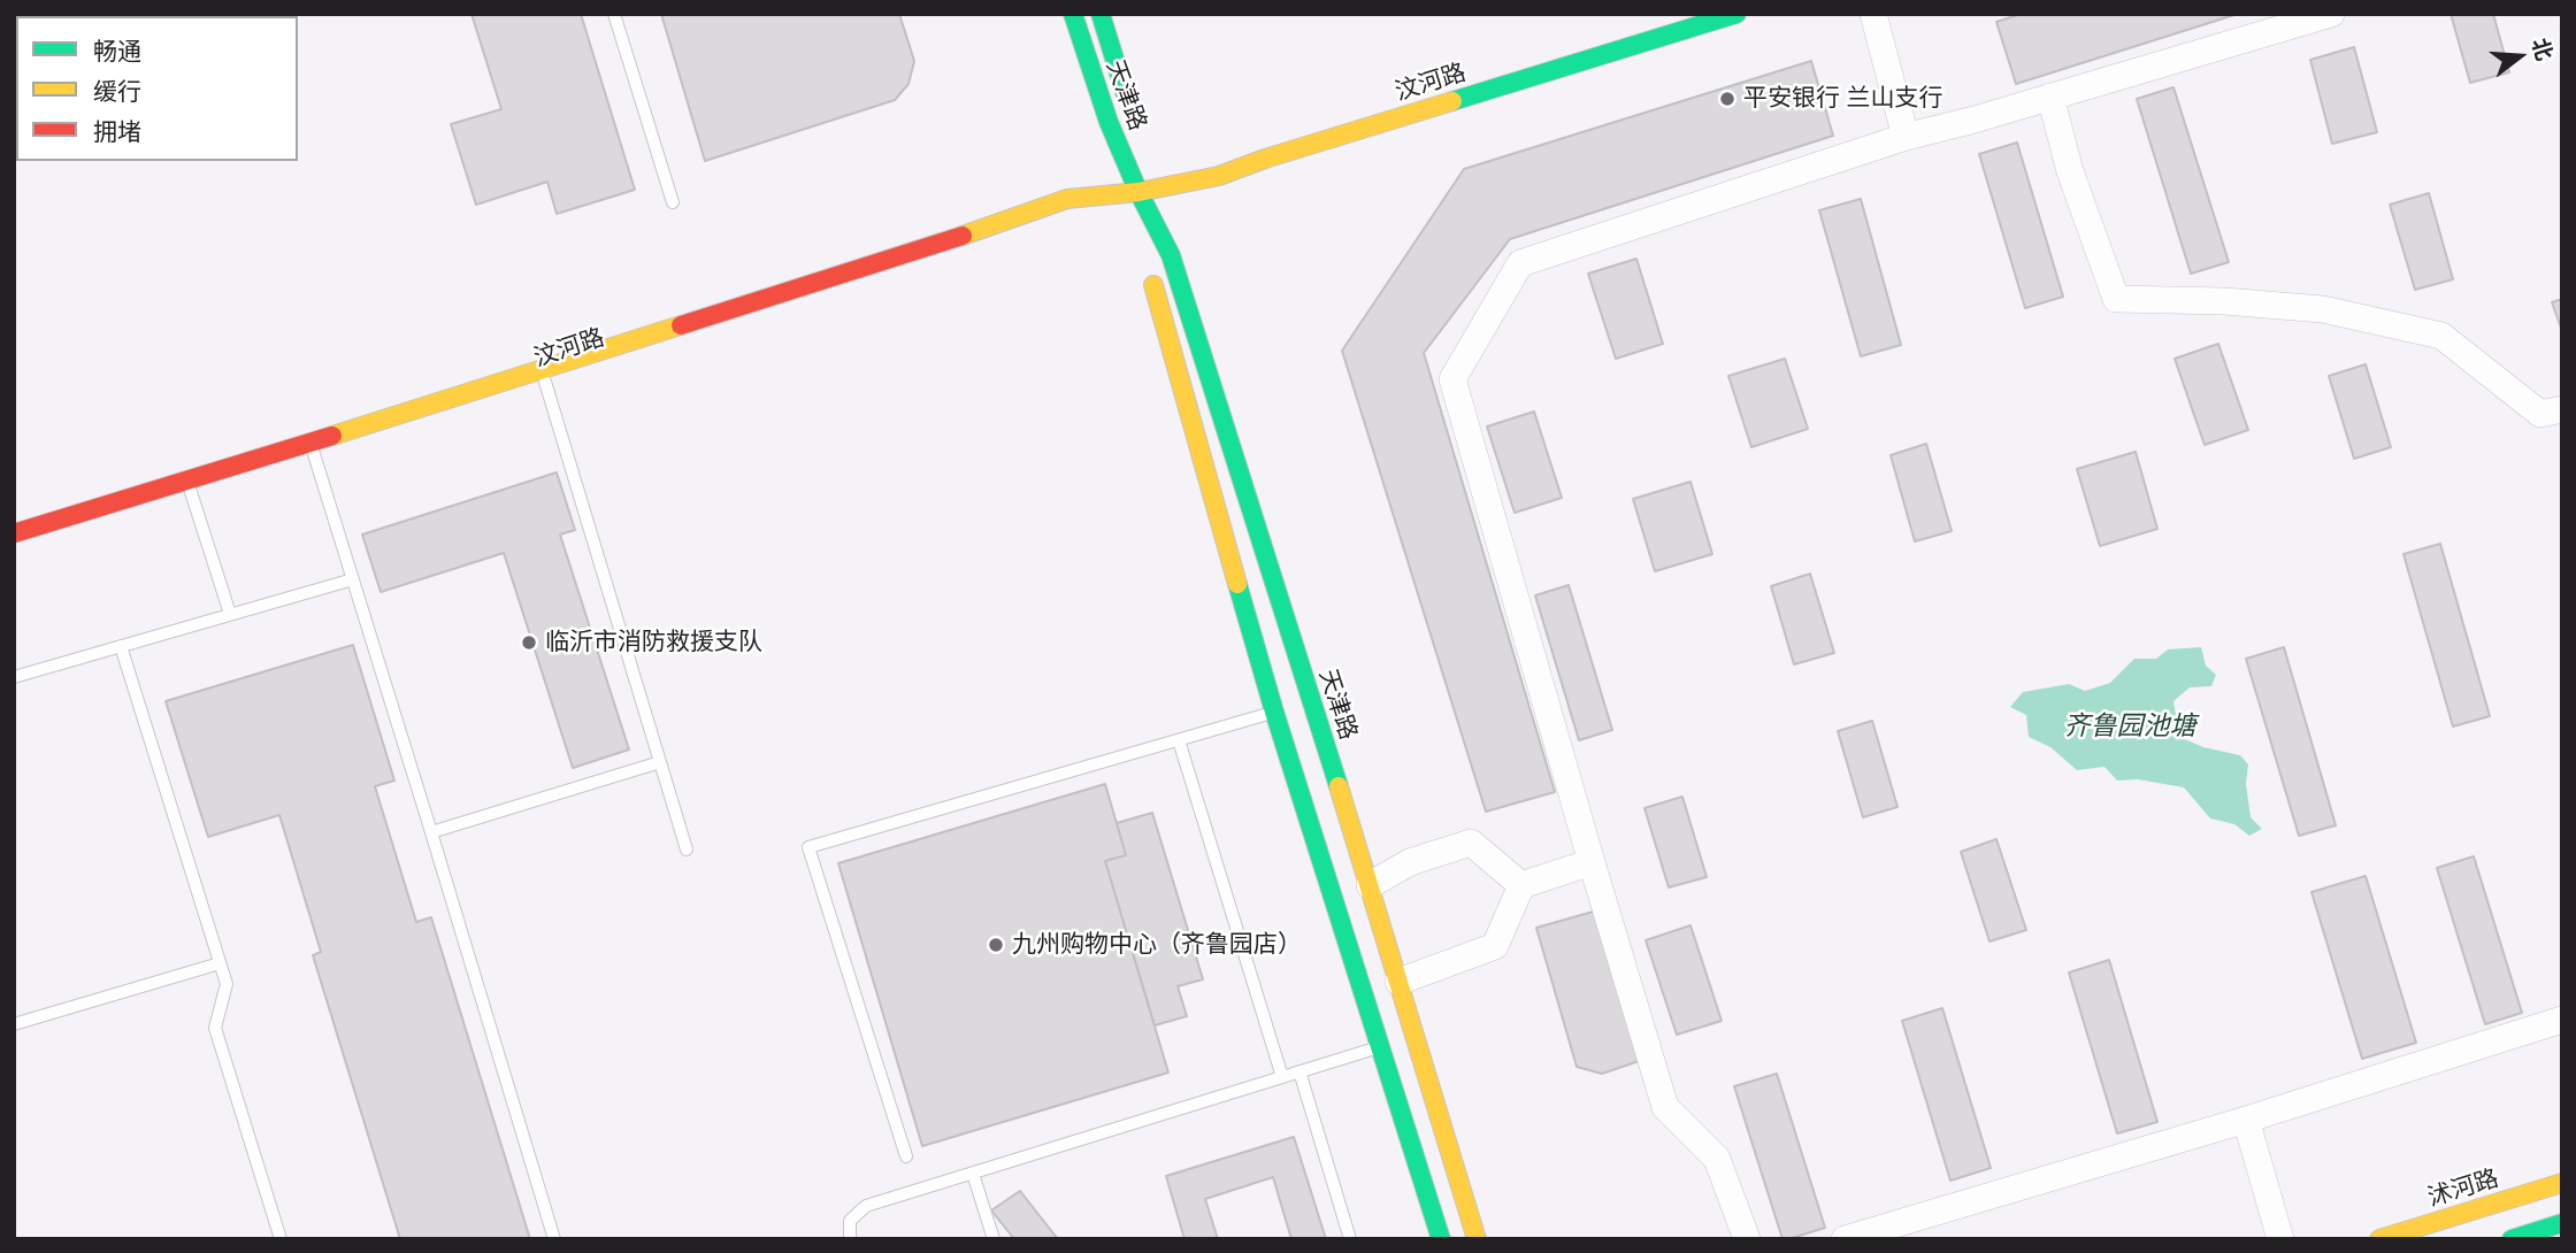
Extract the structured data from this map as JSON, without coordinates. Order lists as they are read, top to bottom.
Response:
{
  "streets": {
    "street": ["汶河路", "天津路", "沭河路"]
  },
  "crossings": [
    ["汶河路", "天津路"]
  ],
  "water": ["齐鲁园池塘"],
  "places": ["平安银行 兰山支行", "临沂市消防救援支队", "九州购物中心（齐鲁园店）"],
  "legend": ["畅通", "缓行", "拥堵"],
  "north": "right"
}
